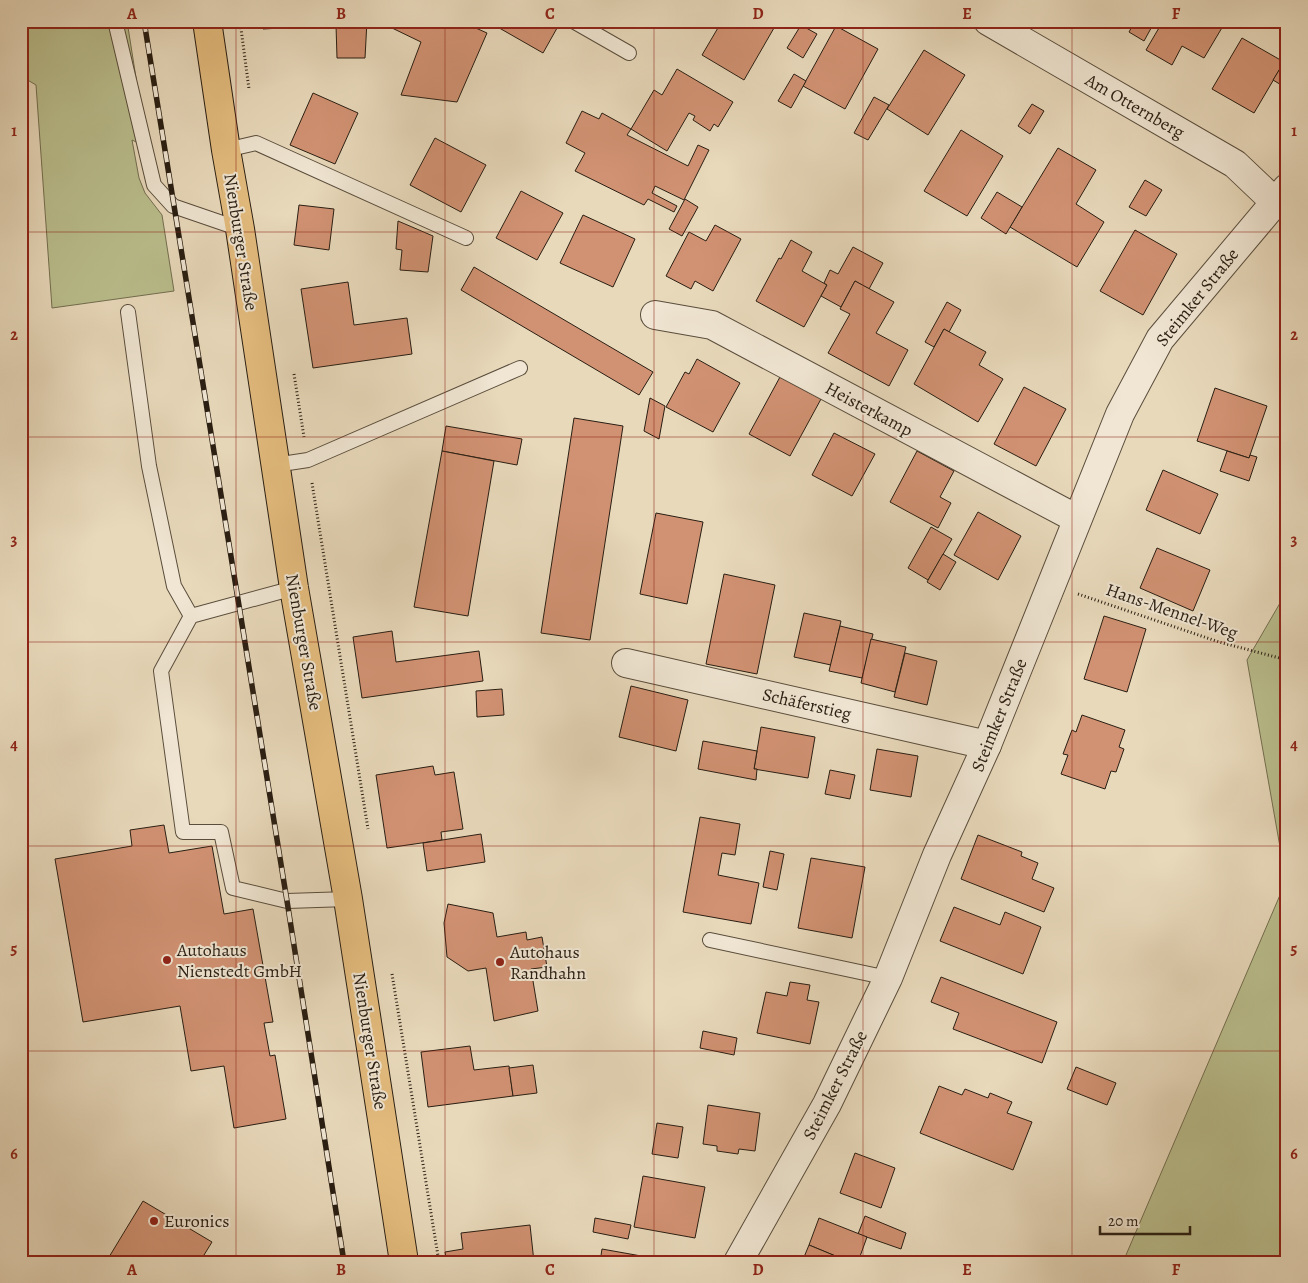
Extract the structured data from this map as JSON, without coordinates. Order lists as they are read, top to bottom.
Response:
{
  "streets": {
    "main road": ["Nienburger Straße"],
    "street": [
      "Am Otternberg",
      "Steimker Straße",
      "Heisterkamp",
      "Schäferstieg"
    ],
    "path": ["Hans-Mennel-Weg"]
  },
  "crossings": [
    ["Am Otternberg", "Steimker Straße"],
    ["Steimker Straße", "Heisterkamp"],
    ["Steimker Straße", "Hans-Mennel-Weg"],
    ["Steimker Straße", "Schäferstieg"]
  ],
  "places": ["Autohaus Nienstedt GmbH", "Autohaus Randhahn", "Euronics"],
  "scale_bar": "20 m",
  "grid": {
    "columns": [
      "A",
      "B",
      "C",
      "D",
      "E",
      "F"
    ],
    "rows": [
      "1",
      "2",
      "3",
      "4",
      "5",
      "6"
    ]
  }
}
